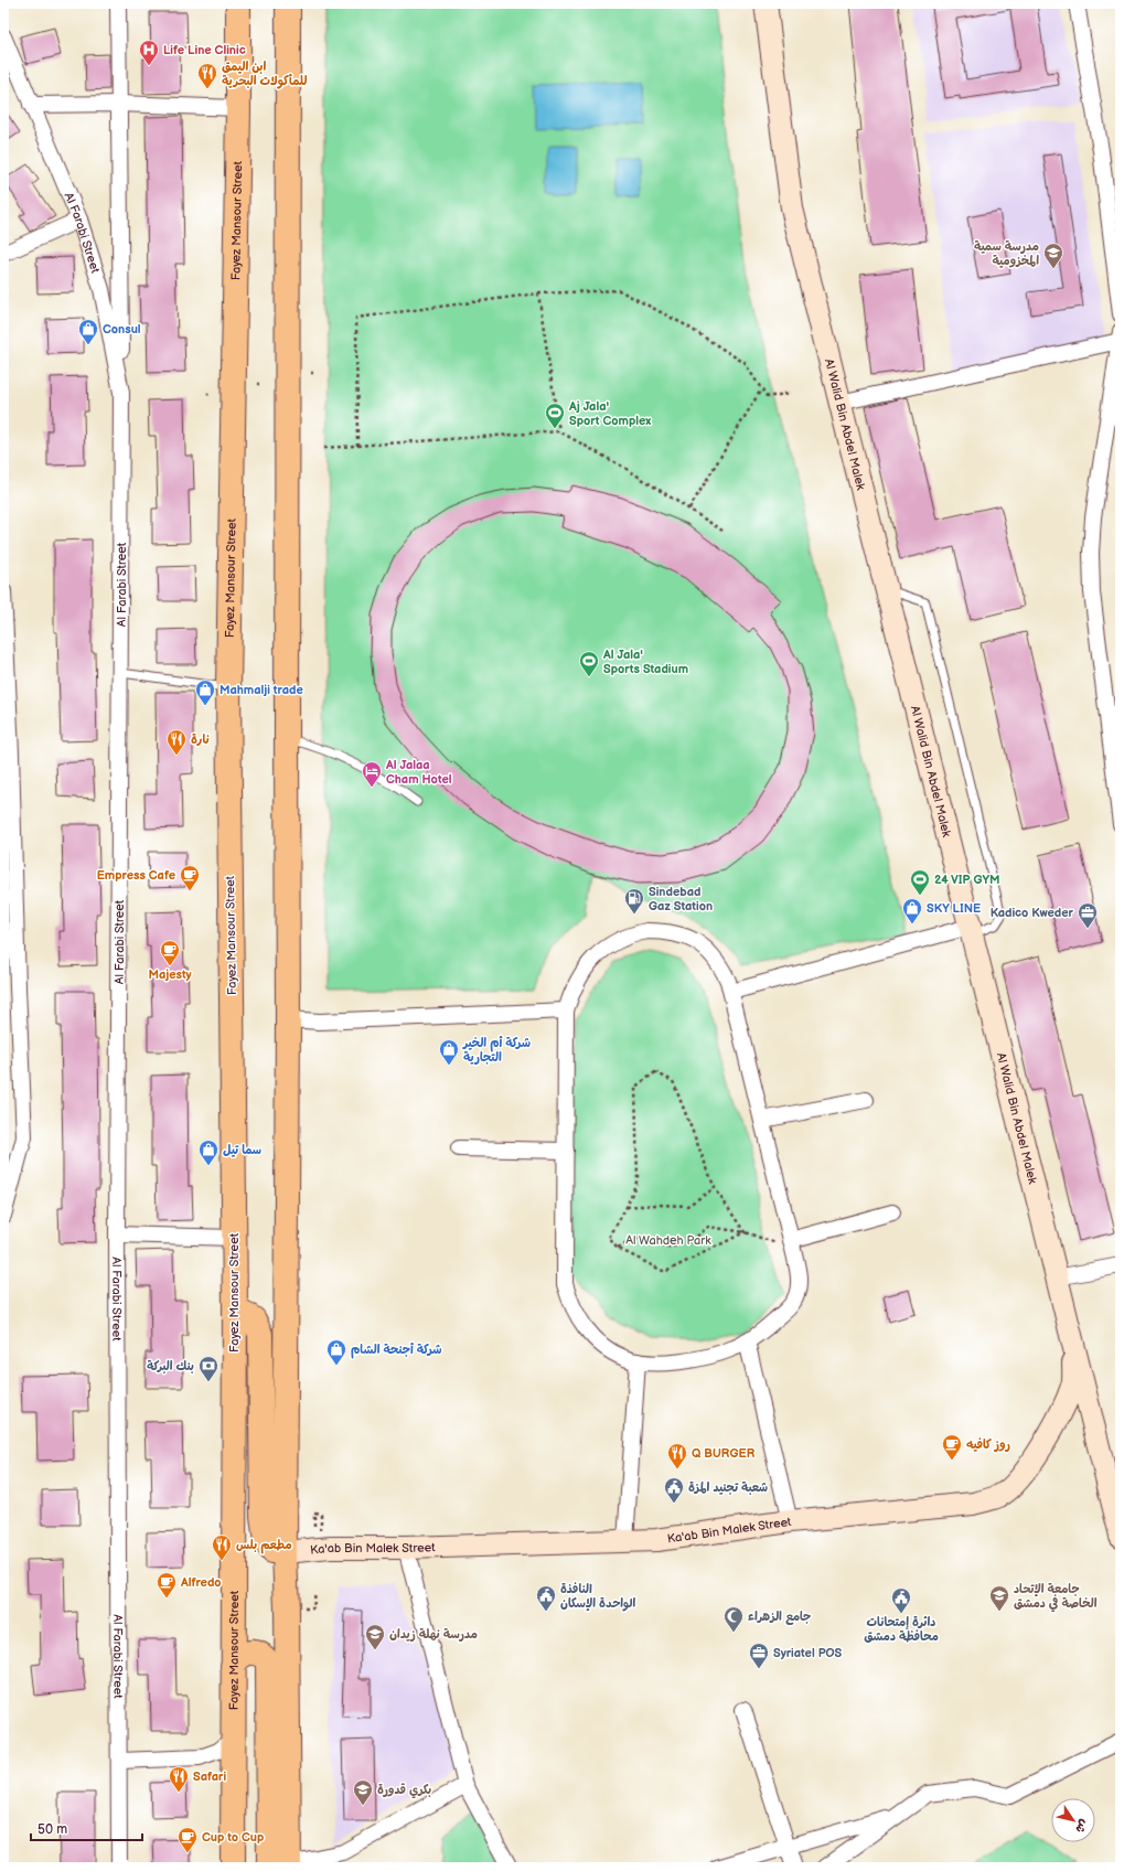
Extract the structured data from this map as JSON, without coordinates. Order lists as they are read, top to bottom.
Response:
{
  "streets": {
    "highway": ["Fayez Mansour Street"],
    "main road": ["Al Walid Bin Abdel Malek", "Ka'ab Bin Malek Street"],
    "street": ["Al Farabi Street"]
  },
  "crossings": [
    ["Al Walid Bin Abdel Malek", "Ka'ab Bin Malek Street"]
  ],
  "parks": ["Al Wahdeh Park"],
  "places": {
    "hospital": ["Life Line Clinic"],
    "restaurant": [
      "ابن اليمق للمأكولات البحرية",
      "نارة",
      "Q BURGER",
      "مطعم بلس",
      "Safari"
    ],
    "school or university": [
      "مدرسة سمية المخزومية",
      "جامعة الإتحاد الخاصة في دمشق",
      "مدرسة نهلة زيدان",
      "بكري قدورة"
    ],
    "shop": [
      "Consul",
      "Mahmalji trade",
      "SKY LINE",
      "شركة أم الخير التجارية",
      "سما تيل",
      "شركة أجنحة الشام"
    ],
    "sports": ["Aj Jala' Sport Complex", "Al Jala' Sports Stadium", "24 VIP GYM"],
    "hotel": ["Al Jalaa Cham Hotel"],
    "cafe": [
      "Empress Cafe",
      "Majesty",
      "روز كافيه",
      "Alfredo",
      "Cup to Cup"
    ],
    "fuel station": ["Sindebad Gaz Station"],
    "office": ["Kadico Kweder", "Syriatel POS"],
    "bank": ["بنك البركة"],
    "public building": ["شعبة تجنيد المزة", "النافذة الواحدة الإسكان", "دائرة إمتحانات محافظة دمشق"],
    "mosque": ["جامع الزهراء"]
  },
  "scale_bar": "50 m",
  "north": "bottom right"
}
